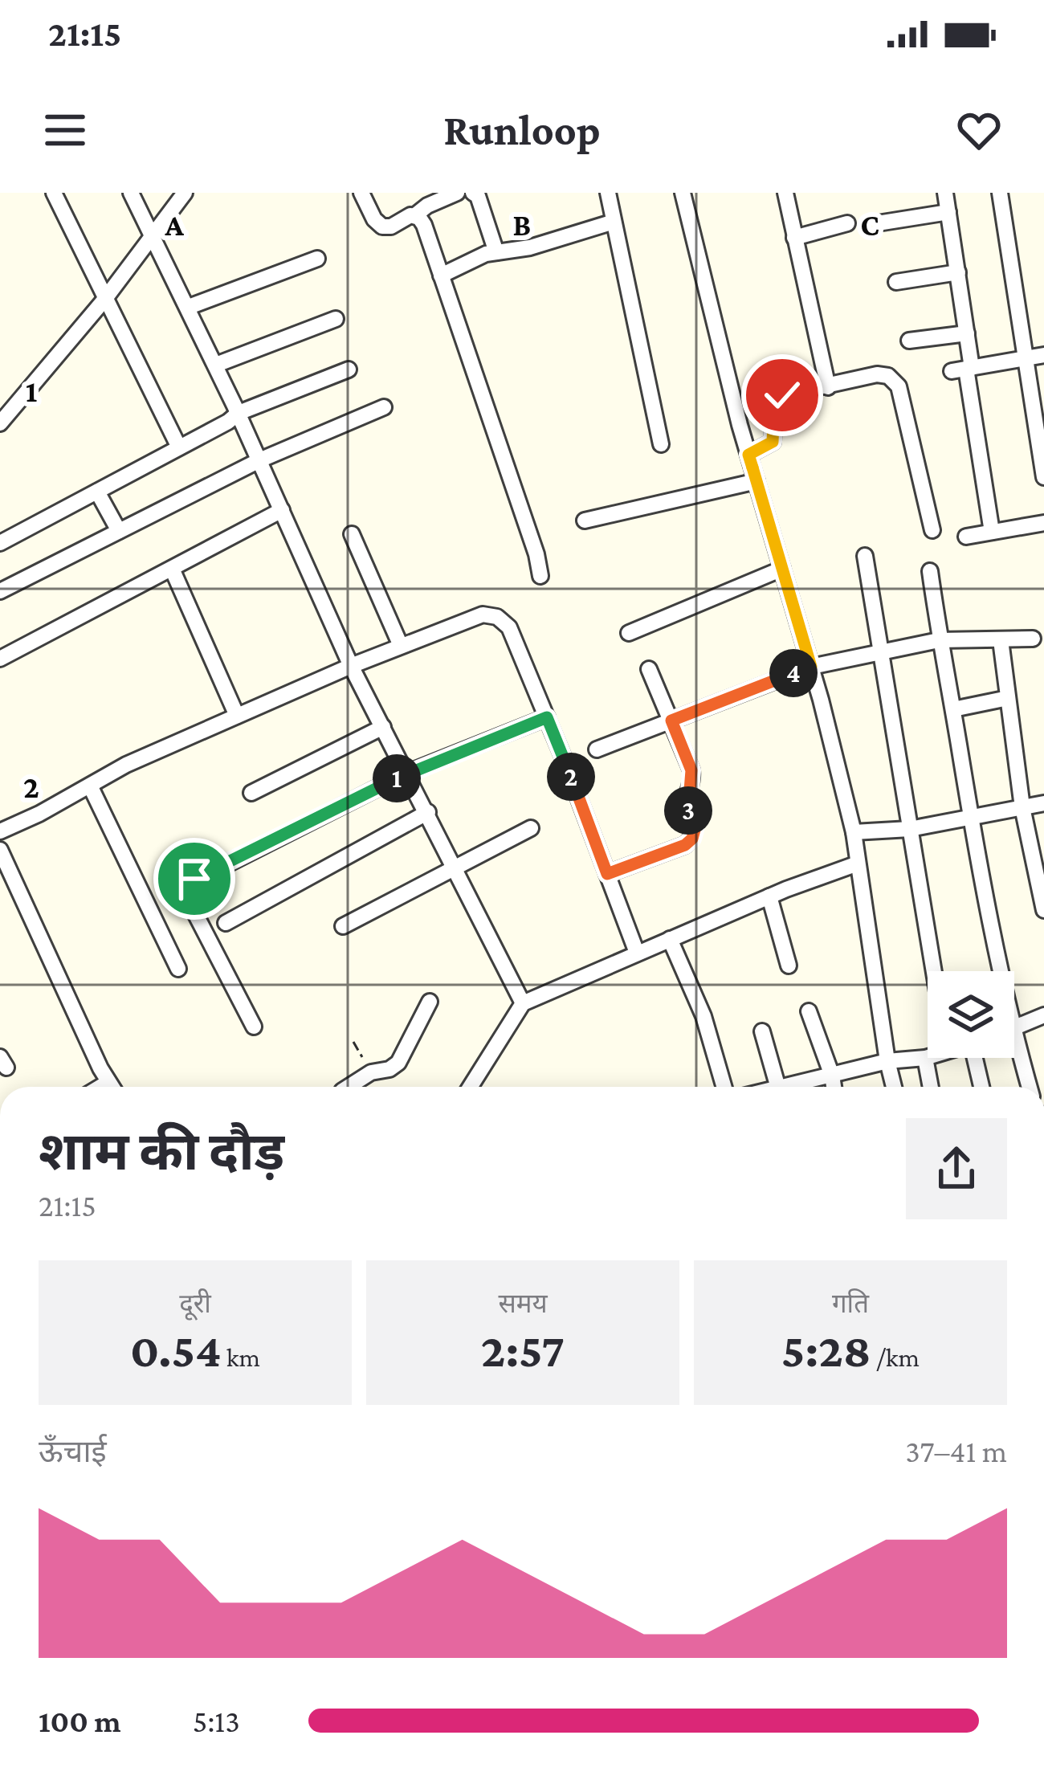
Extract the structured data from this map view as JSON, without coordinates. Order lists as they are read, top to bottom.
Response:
{
  "page": {
    "status": "21:15",
    "header": "Runloop",
    "pins": [
      "4",
      "2",
      "1",
      "3"
    ],
    "heading": ["शाम की दौड़", "21:15"],
    "stats": [
      ["दूरी", "0.54 km"],
      ["समय", "2:57"],
      ["गति", "5:28 /km"]
    ],
    "chart": ["ऊँचाई", "37–41 m"],
    "list": [
      {
        "name": "100 m",
        "note": "5:13"
      }
    ]
  },
  "grid": {
    "columns": ["A", "B", "C"],
    "rows": ["1", "2"]
  }
}
